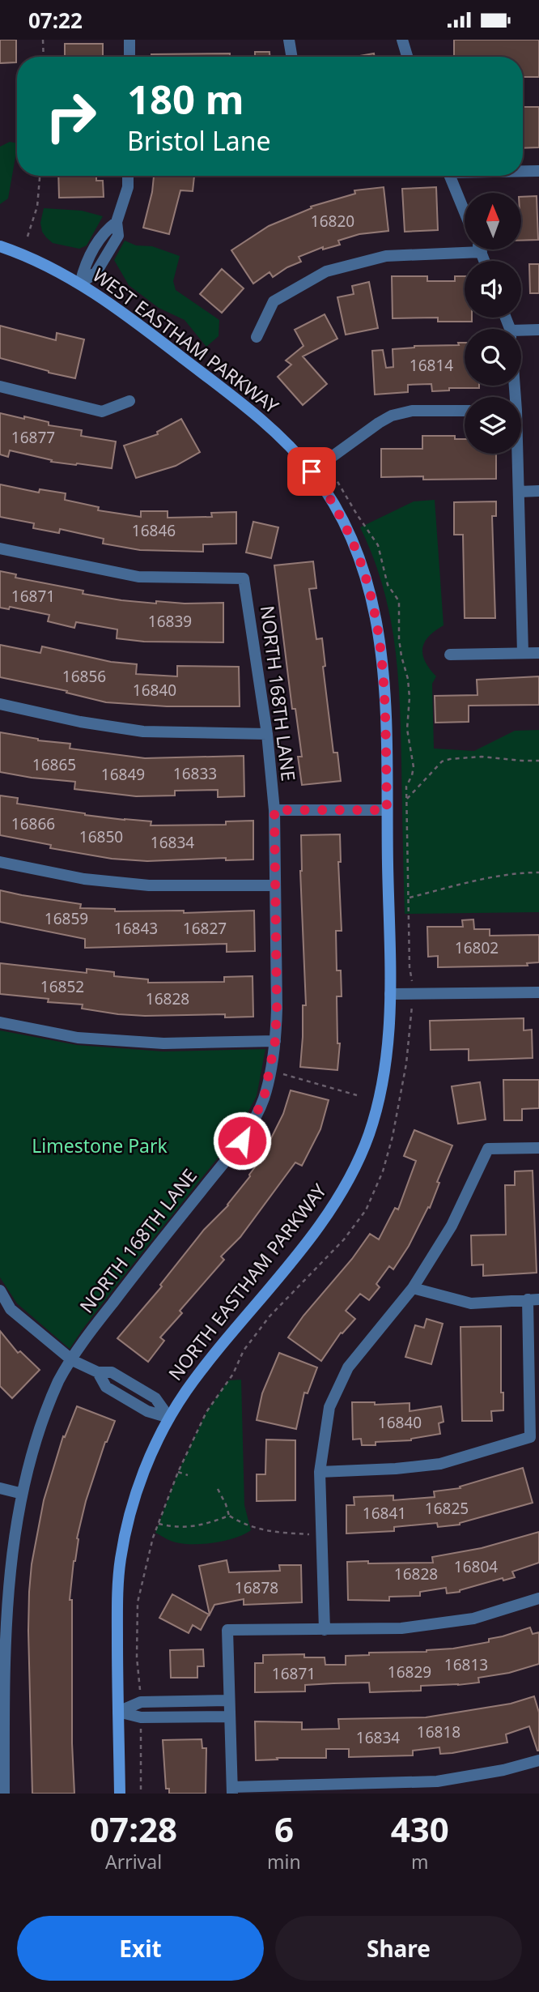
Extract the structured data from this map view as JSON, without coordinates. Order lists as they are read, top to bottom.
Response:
{
  "streets": {
    "street": ["WEST EASTHAM PARKWAY", "NORTH 168TH LANE", "NORTH EASTHAM PARKWAY"]
  },
  "crossings": [
    ["WEST EASTHAM PARKWAY", "NORTH EASTHAM PARKWAY"]
  ],
  "parks": ["Limestone Park"],
  "house_numbers": [
    "16820",
    "16814",
    "16877",
    "16846",
    "16871",
    "16839",
    "16856",
    "16840",
    "16865",
    "16833",
    "16849",
    "16866",
    "16850",
    "16834",
    "16859",
    "16843",
    "16827",
    "16802",
    "16852",
    "16828",
    "16840",
    "16825",
    "16841",
    "16804",
    "16828",
    "16878",
    "16813",
    "16829",
    "16871",
    "16818",
    "16834"
  ],
  "north": "top",
  "page": {
    "status": "07:22",
    "turn": ["180 m", "Bristol Lane"],
    "eta": [
      "07:28",
      "Arrival",
      "6",
      "min",
      "430",
      "m"
    ],
    "buttons": ["Exit", "Share"]
  }
}
